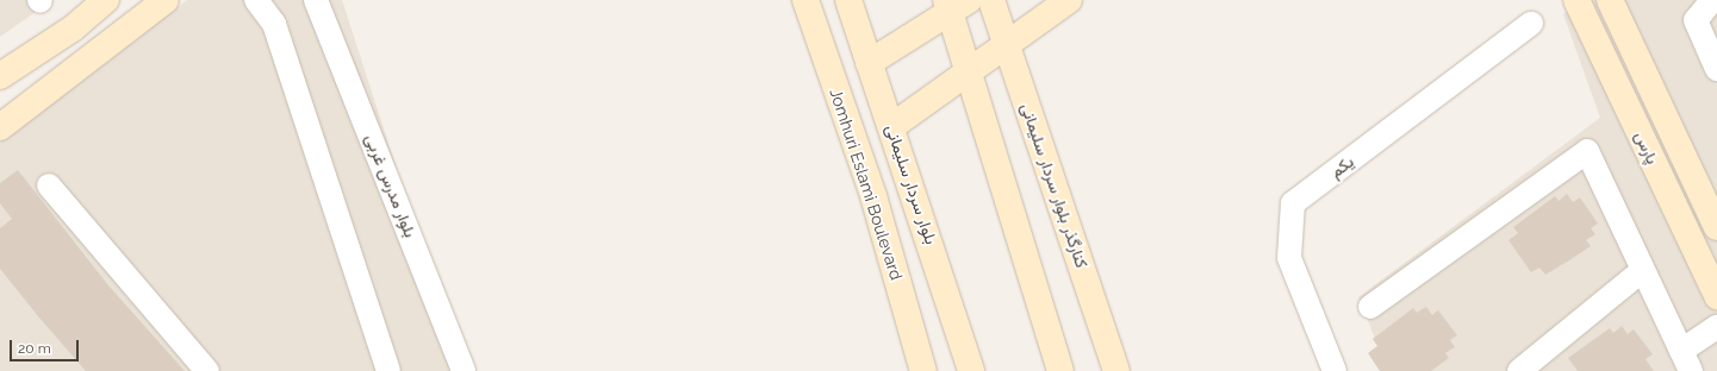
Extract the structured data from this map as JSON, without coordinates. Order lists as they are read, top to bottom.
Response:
{
  "streets": {
    "street": [
      "پارس",
      "یکم",
      "Jomhuri Eslami Boulevard",
      "بلوار سردار سلیمانی",
      "بلوار مدرس غربی",
      "کنارگذر بلوار سردار سلیمانی"
    ]
  },
  "scale_bar": "20 m"
}
